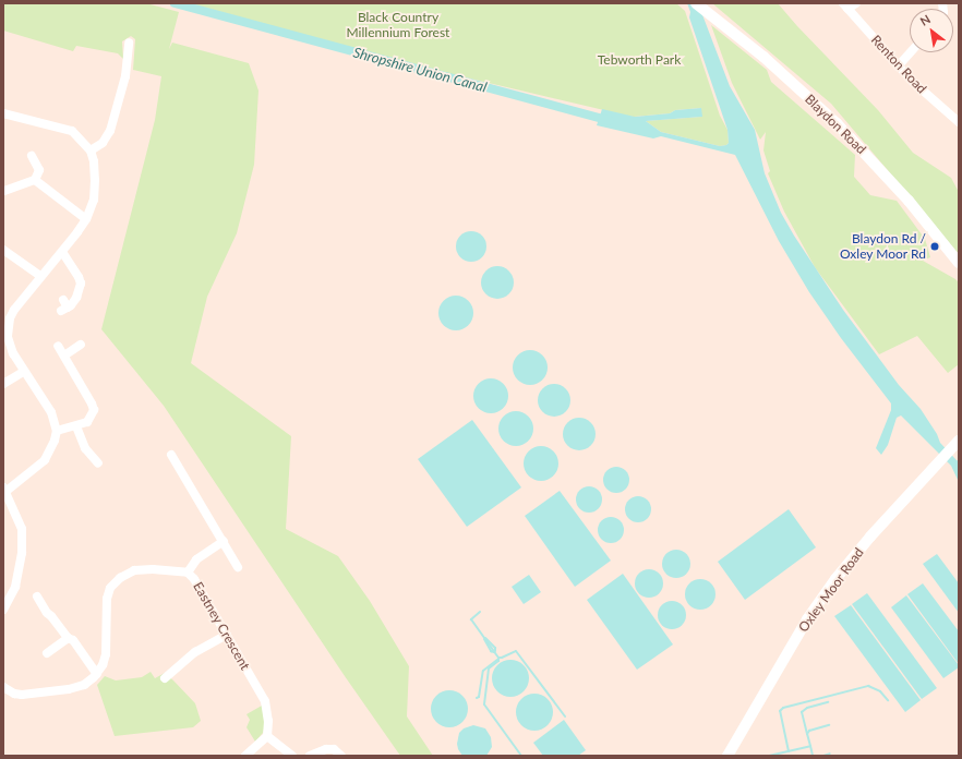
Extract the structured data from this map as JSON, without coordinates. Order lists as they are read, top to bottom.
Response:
{
  "streets": {
    "street": [
      "Renton Road",
      "Blaydon Road",
      "Oxley Moor Road",
      "Eastney Crescent"
    ]
  },
  "water": ["Shropshire Union Canal"],
  "parks": ["Black Country Millennium Forest", "Tebworth Park"],
  "places": ["Blaydon Rd / Oxley Moor Rd"],
  "north": "top left"
}
